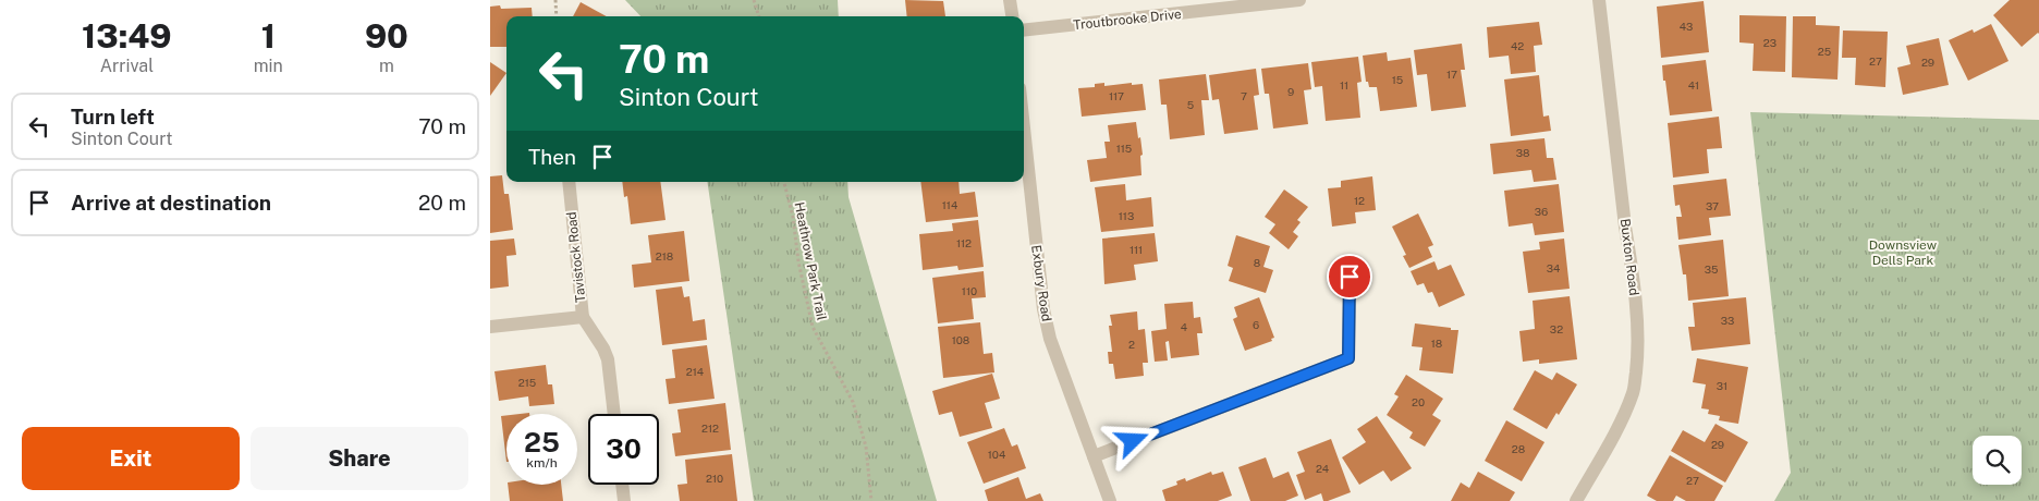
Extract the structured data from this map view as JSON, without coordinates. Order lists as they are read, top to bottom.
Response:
{
  "streets": {
    "street": [
      "Troutbrooke Drive",
      "Tavistock Road",
      "Buxton Road",
      "Exbury Road"
    ],
    "path": ["Heathrow Park Trail"]
  },
  "parks": ["Downsview Dells Park"],
  "house_numbers": [
    "43",
    "23",
    "42",
    "25",
    "27",
    "29",
    "17",
    "15",
    "11",
    "41",
    "9",
    "117",
    "7",
    "5",
    "115",
    "38",
    "12",
    "114",
    "37",
    "36",
    "113",
    "112",
    "111",
    "218",
    "8",
    "34",
    "35",
    "110",
    "33",
    "6",
    "4",
    "32",
    "108",
    "18",
    "2",
    "214",
    "215",
    "31",
    "20",
    "212",
    "29",
    "28",
    "104",
    "24",
    "210",
    "27"
  ],
  "page": {
    "eta": [
      "13:49",
      "Arrival",
      "1",
      "min",
      "90",
      "m"
    ],
    "turn": ["70 m", "Sinton Court"],
    "list": [
      {
        "name": "Turn left",
        "note": "Sinton Court",
        "value": "70 m"
      },
      {
        "name": "Arrive at destination",
        "value": "20 m"
      }
    ],
    "then": "Then",
    "speed": "25 km/h",
    "limit": "30",
    "buttons": ["Exit", "Share"]
  }
}
